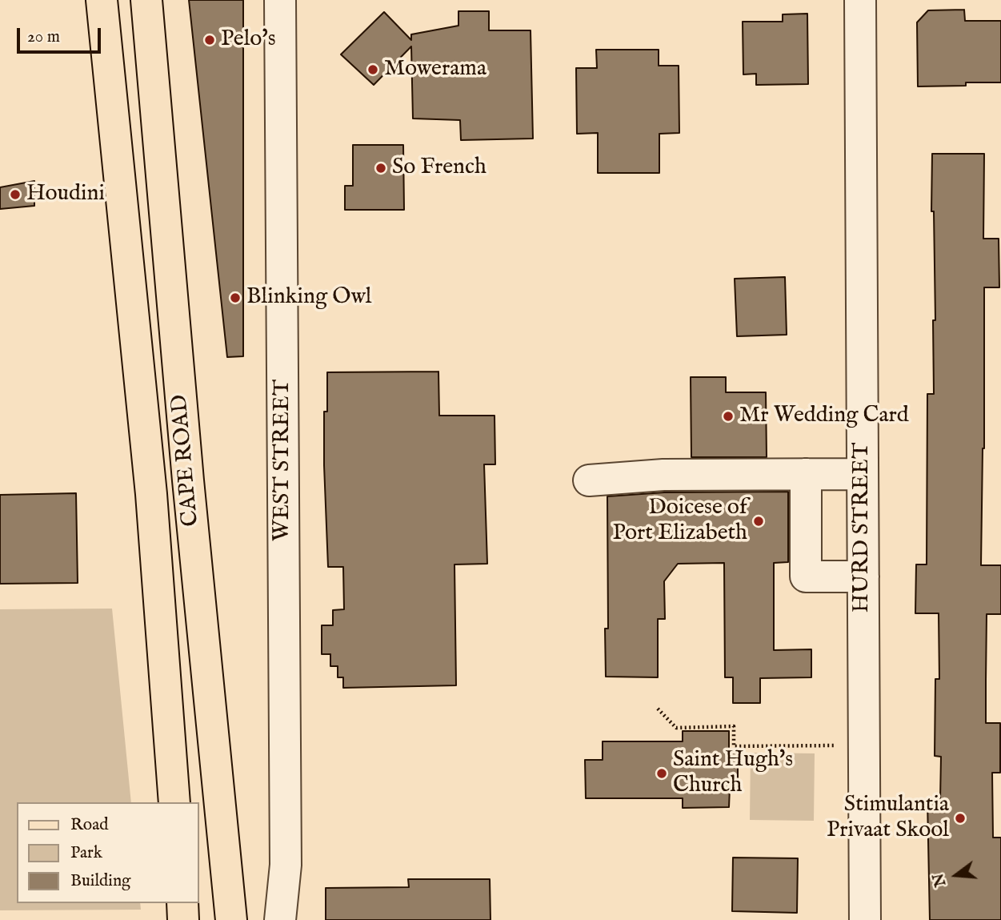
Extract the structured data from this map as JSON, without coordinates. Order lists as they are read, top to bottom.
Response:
{
  "streets": {
    "main road": ["CAPE ROAD"],
    "street": ["WEST STREET", "HURD STREET"]
  },
  "places": [
    "Pelo's",
    "Mowerama",
    "So French",
    "Houdini",
    "Blinking Owl",
    "Mr Wedding Card",
    "Doicese of Port Elizabeth",
    "Saint Hugh's Church",
    "Stimulantia Privaat Skool"
  ],
  "legend": ["Road", "Park", "Building"],
  "scale_bar": "20 m",
  "north": "left"
}
